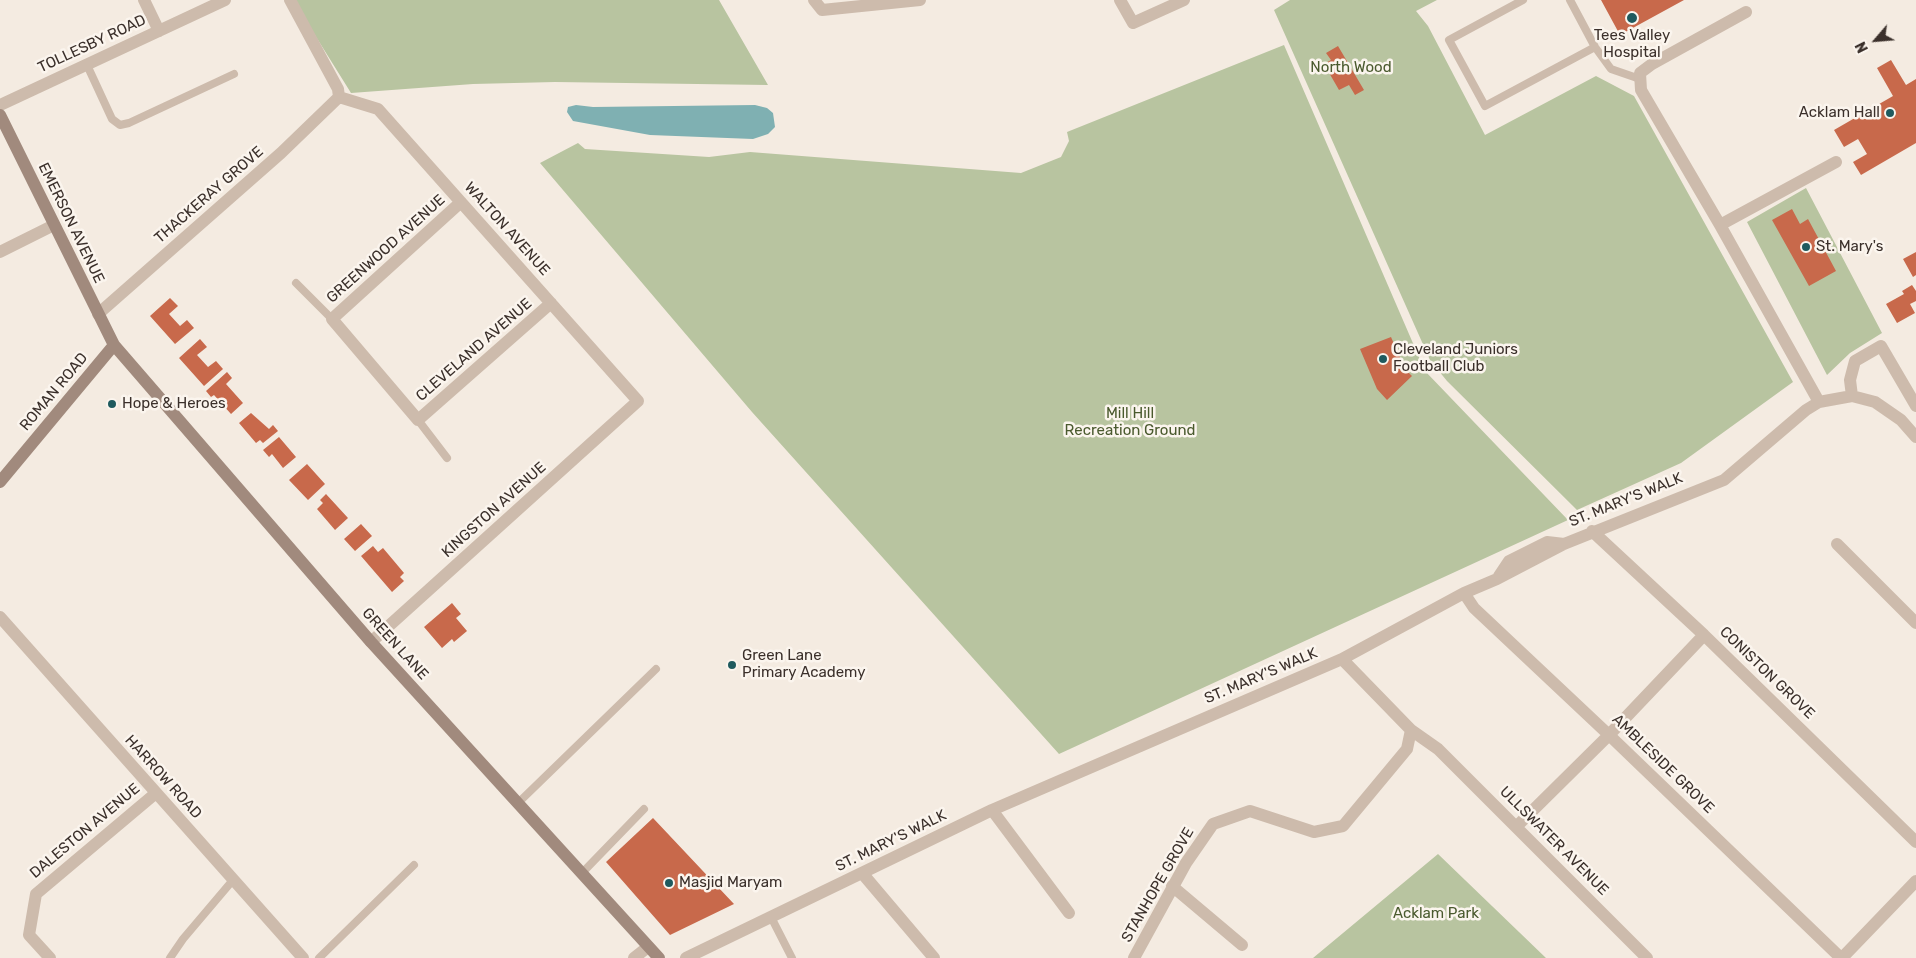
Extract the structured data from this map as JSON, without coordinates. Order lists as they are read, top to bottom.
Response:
{
  "streets": {
    "street": [
      "TOLLESBY ROAD",
      "THACKERAY GROVE",
      "EMERSON AVENUE",
      "WALTON AVENUE",
      "GREENWOOD AVENUE",
      "CLEVELAND AVENUE",
      "ROMAN ROAD",
      "ST. MARY'S WALK",
      "KINGSTON AVENUE",
      "GREEN LANE",
      "CONISTON GROVE",
      "AMBLESIDE GROVE",
      "HARROW ROAD",
      "DALESTON AVENUE",
      "ULLSWATER AVENUE",
      "STANHOPE GROVE"
    ]
  },
  "crossings": [
    ["THACKERAY GROVE", "EMERSON AVENUE"],
    ["THACKERAY GROVE", "WALTON AVENUE"],
    ["EMERSON AVENUE", "ROMAN ROAD"],
    ["EMERSON AVENUE", "GREEN LANE"],
    ["WALTON AVENUE", "GREENWOOD AVENUE"],
    ["WALTON AVENUE", "CLEVELAND AVENUE"],
    ["WALTON AVENUE", "KINGSTON AVENUE"],
    ["ROMAN ROAD", "GREEN LANE"],
    ["ST. MARY'S WALK", "CONISTON GROVE"],
    ["ST. MARY'S WALK", "AMBLESIDE GROVE"],
    ["KINGSTON AVENUE", "GREEN LANE"],
    ["HARROW ROAD", "DALESTON AVENUE"],
    ["ULLSWATER AVENUE", "STANHOPE GROVE"]
  ],
  "parks": ["North Wood", "Mill Hill Recreation Ground", "Acklam Park"],
  "places": [
    "Tees Valley Hospital",
    "Acklam Hall",
    "St. Mary's",
    "Cleveland Juniors Football Club",
    "Hope & Heroes",
    "Green Lane Primary Academy",
    "Masjid Maryam"
  ],
  "north": "bottom left"
}
